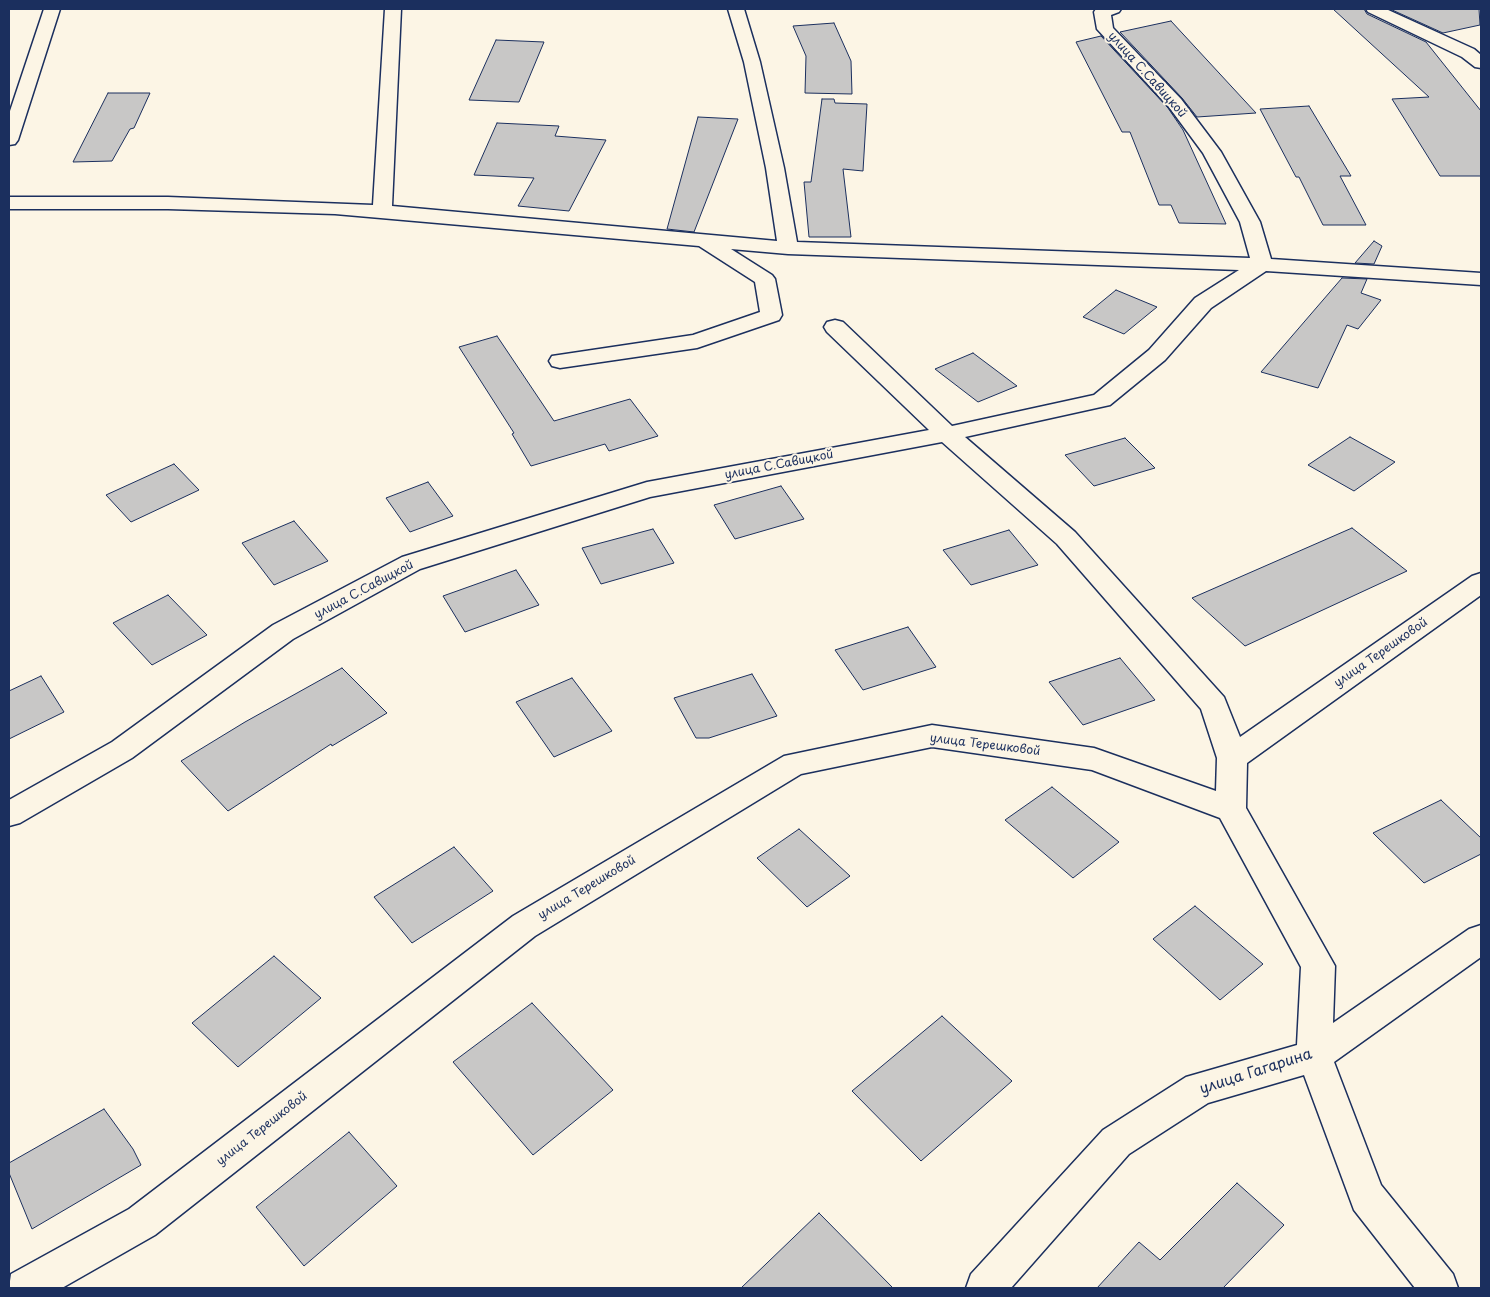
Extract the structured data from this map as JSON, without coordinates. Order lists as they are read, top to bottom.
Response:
{
  "streets": {
    "street": ["улица С.Савицкой", "улица Терешковой", "улица Гагарина"]
  }
}
